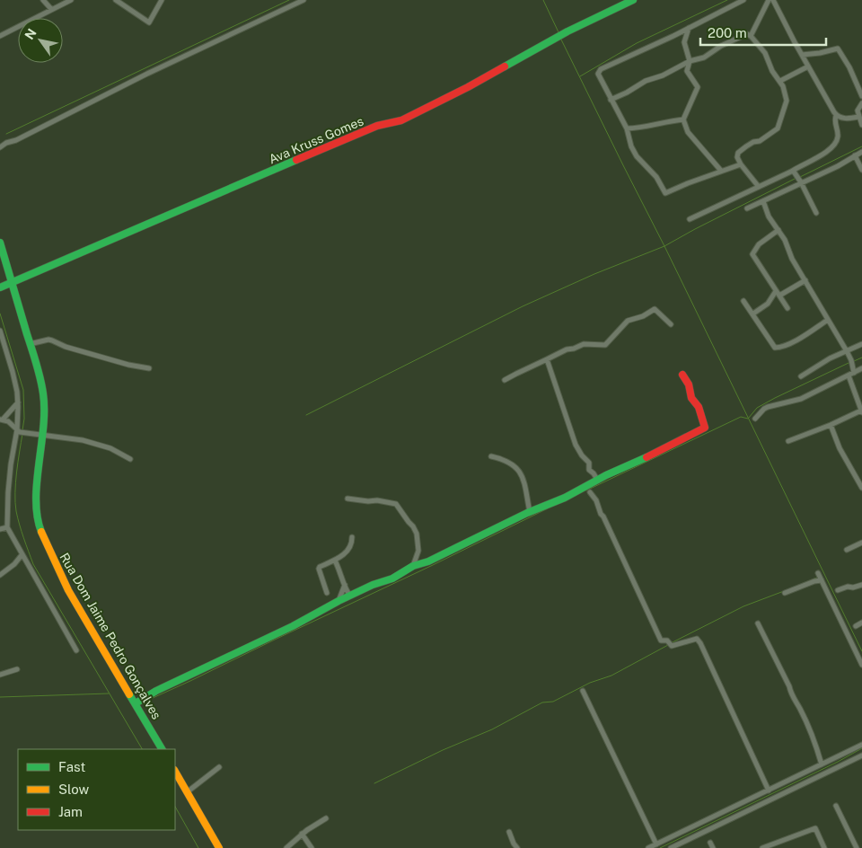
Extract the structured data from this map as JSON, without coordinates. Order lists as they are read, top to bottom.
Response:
{
  "streets": {
    "street": ["Ava Kruss Gomes", "Rua Dom Jaime Pedro Gonçalves"]
  },
  "crossings": [
    ["Ava Kruss Gomes", "Rua Dom Jaime Pedro Gonçalves"]
  ],
  "legend": ["Fast", "Slow", "Jam"],
  "scale_bar": "200 m",
  "north": "top left"
}
